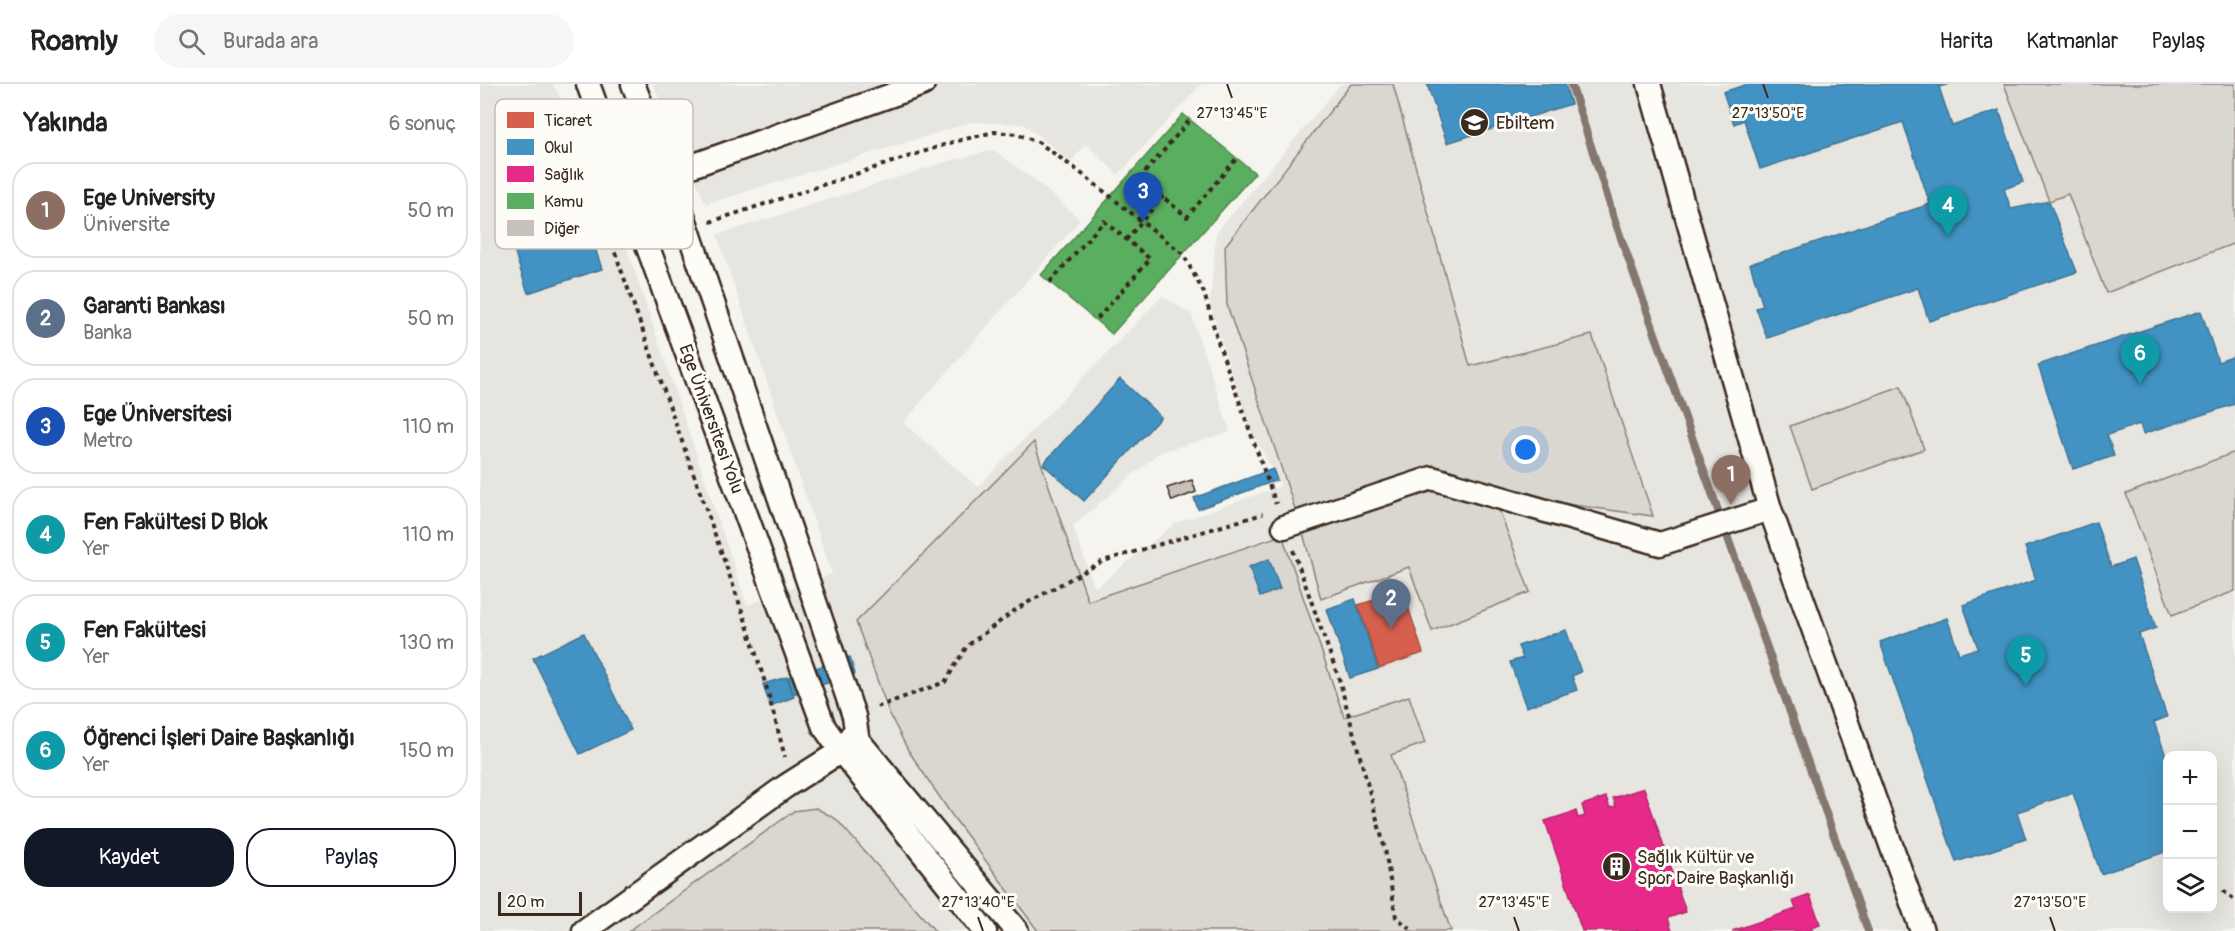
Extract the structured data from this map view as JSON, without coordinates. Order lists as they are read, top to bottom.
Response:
{
  "streets": {
    "street": ["Ege Üniversitesi Yolu"]
  },
  "places": {
    "school or university": ["Ebiltem"],
    "building": ["Sağlık Kültür ve Spor Daire Başkanlığı"]
  },
  "legend": [
    "Ticaret",
    "Okul",
    "Sağlık",
    "Kamu",
    "Diğer"
  ],
  "scale_bar": "20 m",
  "page": {
    "header": "Roamly",
    "search": "Burada ara",
    "nav": ["Harita", "Katmanlar", "Paylaş"],
    "heading": ["Yakında", "6 sonuç"],
    "list": [
      {
        "mark": "1",
        "name": "Ege University",
        "note": "Üniversite",
        "value": "50 m"
      },
      {
        "mark": "2",
        "name": "Garanti Bankası",
        "note": "Banka",
        "value": "50 m"
      },
      {
        "mark": "3",
        "name": "Ege Üniversitesi",
        "note": "Metro",
        "value": "110 m"
      },
      {
        "mark": "4",
        "name": "Fen Fakültesi D Blok",
        "note": "Yer",
        "value": "110 m"
      },
      {
        "mark": "5",
        "name": "Fen Fakültesi",
        "note": "Yer",
        "value": "130 m"
      },
      {
        "mark": "6",
        "name": "Öğrenci İşleri Daire Başkanlığı",
        "note": "Yer",
        "value": "150 m"
      }
    ],
    "pins": [
      "3",
      "4",
      "6",
      "1",
      "2",
      "5"
    ],
    "map_buttons": ["+", "−"],
    "buttons": ["Kaydet", "Paylaş"],
    "scale": "20 m"
  },
  "coordinates": ["27°13'45\"E", "27°13'50\"E", "27°13'40\"E"]
}
